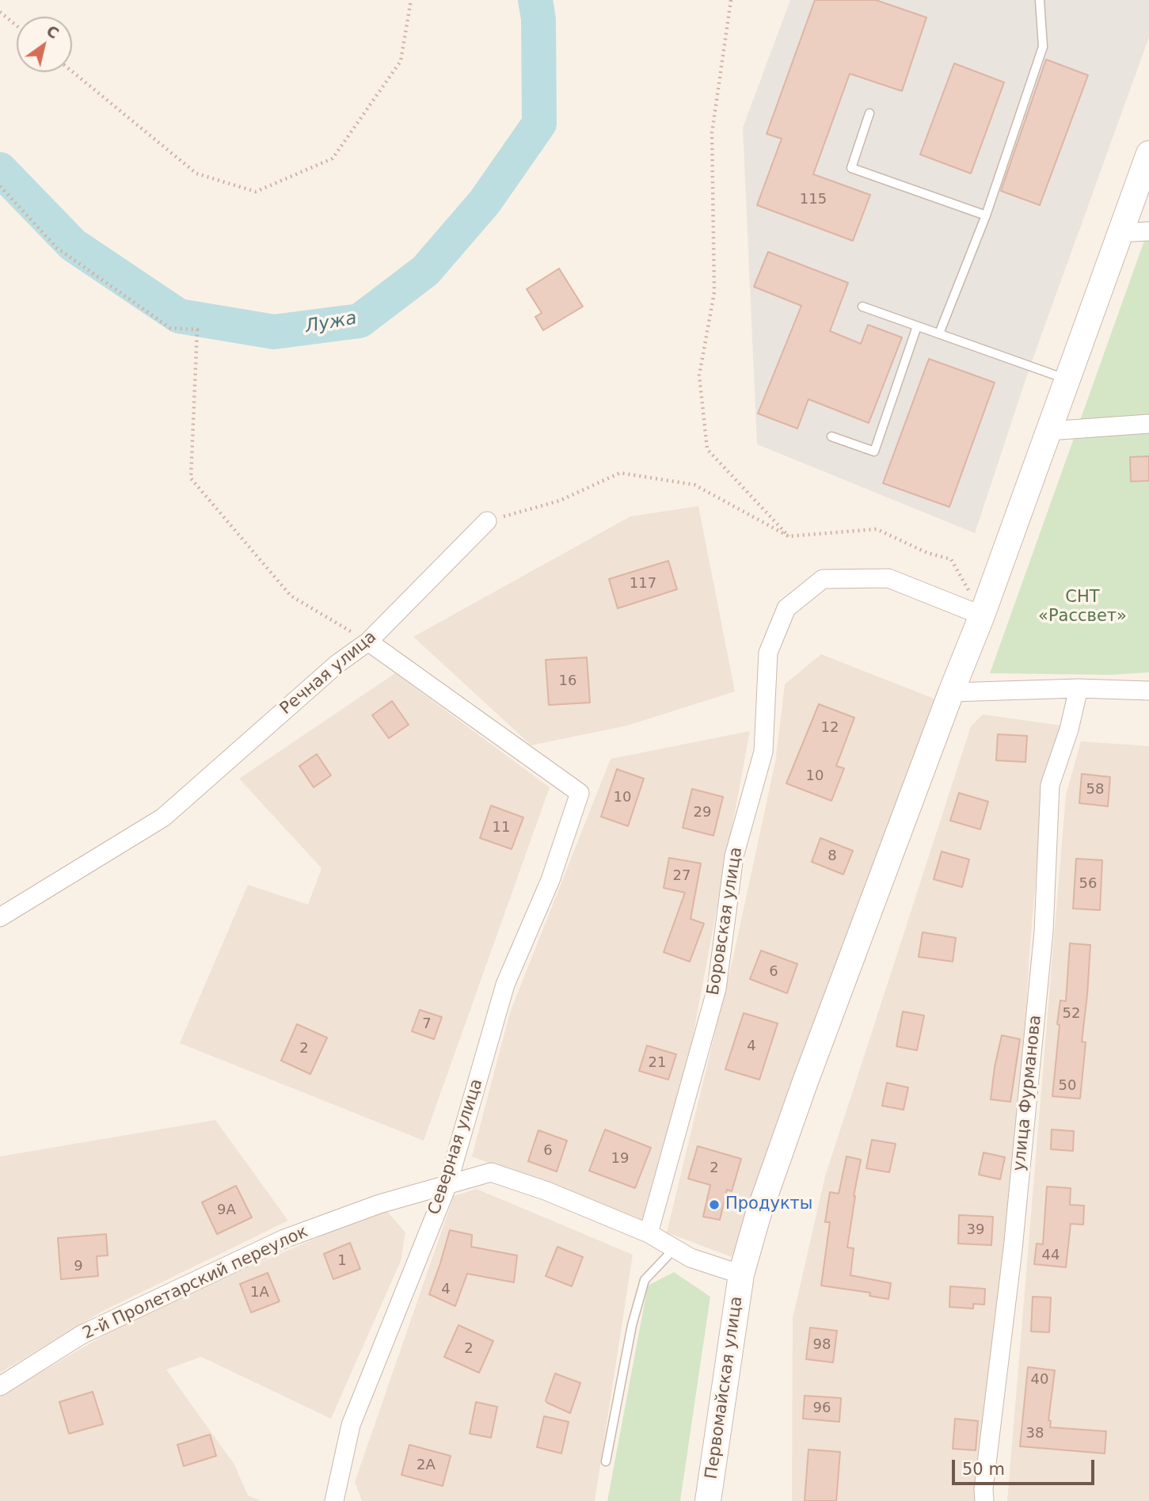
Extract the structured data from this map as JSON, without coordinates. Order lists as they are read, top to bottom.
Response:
{
  "streets": {
    "main road": ["Первомайская улица"],
    "street": [
      "Речная улица",
      "Боровская улица",
      "улица Фурманова",
      "Северная улица",
      "2-й Пролетарский переулок"
    ]
  },
  "crossings": [
    ["Речная улица", "Северная улица"],
    ["Боровская улица", "2-й Пролетарский переулок"],
    ["Боровская улица", "Первомайская улица"],
    ["Северная улица", "2-й Пролетарский переулок"],
    ["2-й Пролетарский переулок", "Первомайская улица"]
  ],
  "water": ["Лужа"],
  "parks": ["СНТ «Рассвет»"],
  "places": ["Продукты"],
  "house_numbers": [
    "115",
    "117",
    "16",
    "12",
    "10",
    "58",
    "10",
    "29",
    "11",
    "8",
    "27",
    "56",
    "6",
    "52",
    "7",
    "4",
    "2",
    "21",
    "50",
    "6",
    "19",
    "2",
    "9А",
    "39",
    "44",
    "1",
    "9",
    "4",
    "1А",
    "98",
    "2",
    "40",
    "96",
    "38",
    "2А"
  ],
  "scale_bar": "50 m",
  "north": "top right"
}
